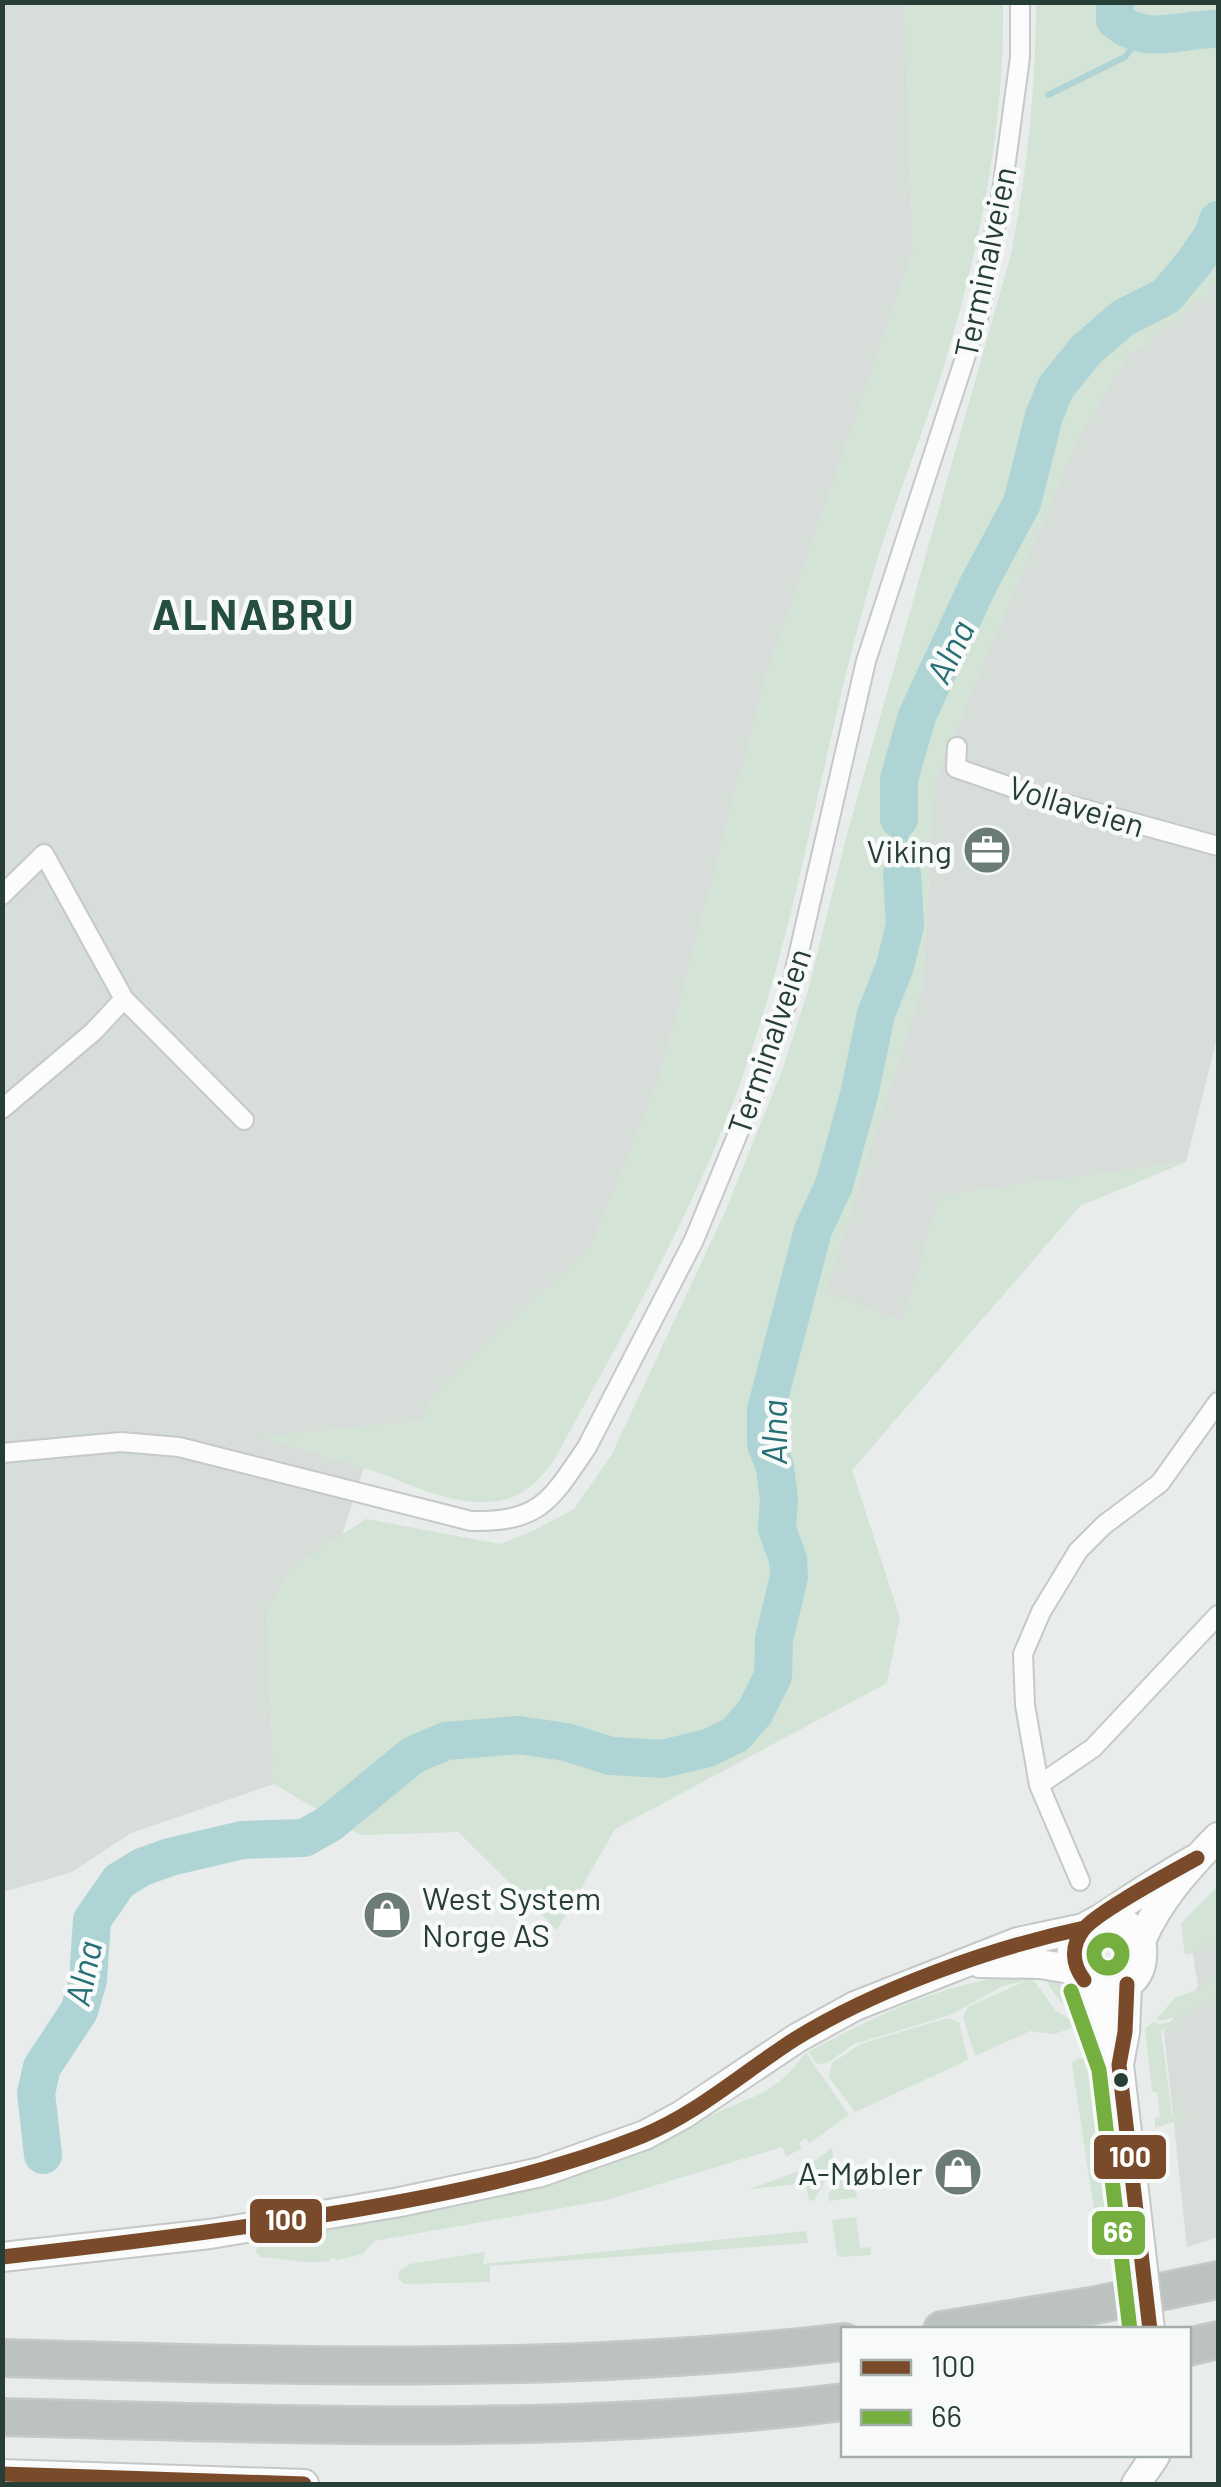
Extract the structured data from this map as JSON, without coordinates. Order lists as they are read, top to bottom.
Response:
{
  "streets": {
    "street": ["Terminalveien", "Vollaveien"]
  },
  "districts": ["ALNABRU"],
  "water": ["Alna"],
  "places": {
    "office": ["Viking"],
    "shop": ["West System Norge AS", "A-Møbler"]
  },
  "lines": ["transit line 100", "transit line 66"],
  "legend": ["100", "66"]
}
